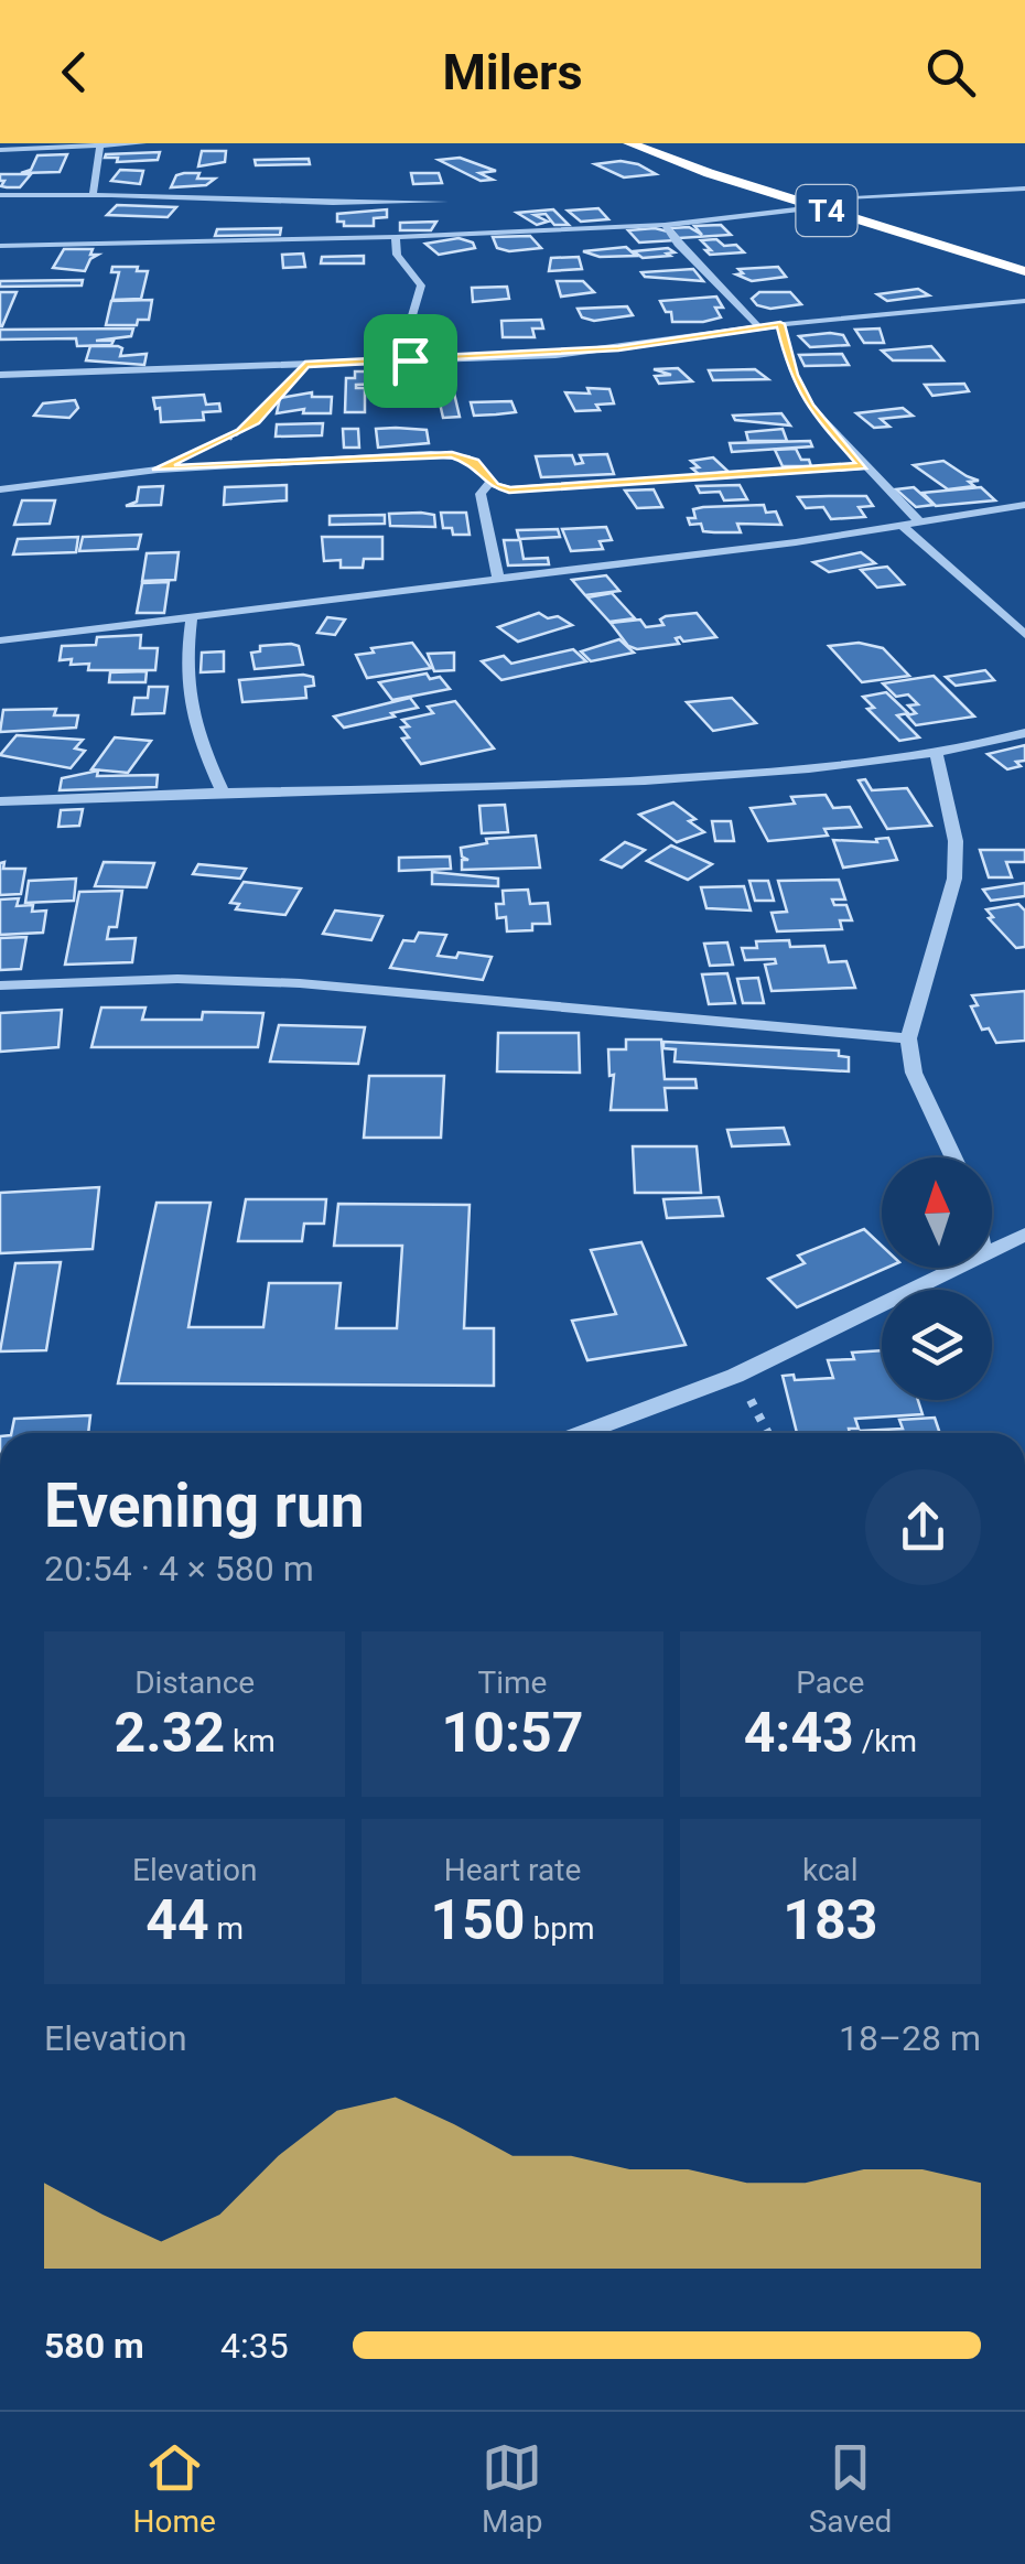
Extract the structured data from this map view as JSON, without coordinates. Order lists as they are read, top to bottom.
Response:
{
  "streets": {
    "highway": ["T4"]
  },
  "north": "top",
  "page": {
    "header": "Milers",
    "heading": ["Evening run", "20:54 · 4 × 580 m"],
    "stats": [
      ["Distance", "2.32 km"],
      ["Time", "10:57"],
      ["Pace", "4:43 /km"],
      ["Elevation", "44 m"],
      ["Heart rate", "150 bpm"],
      ["kcal", "183"]
    ],
    "chart": ["Elevation", "18–28 m"],
    "list": [
      {
        "name": "580 m",
        "note": "4:35"
      }
    ],
    "tabs": ["Home", "Map", "Saved"]
  }
}
